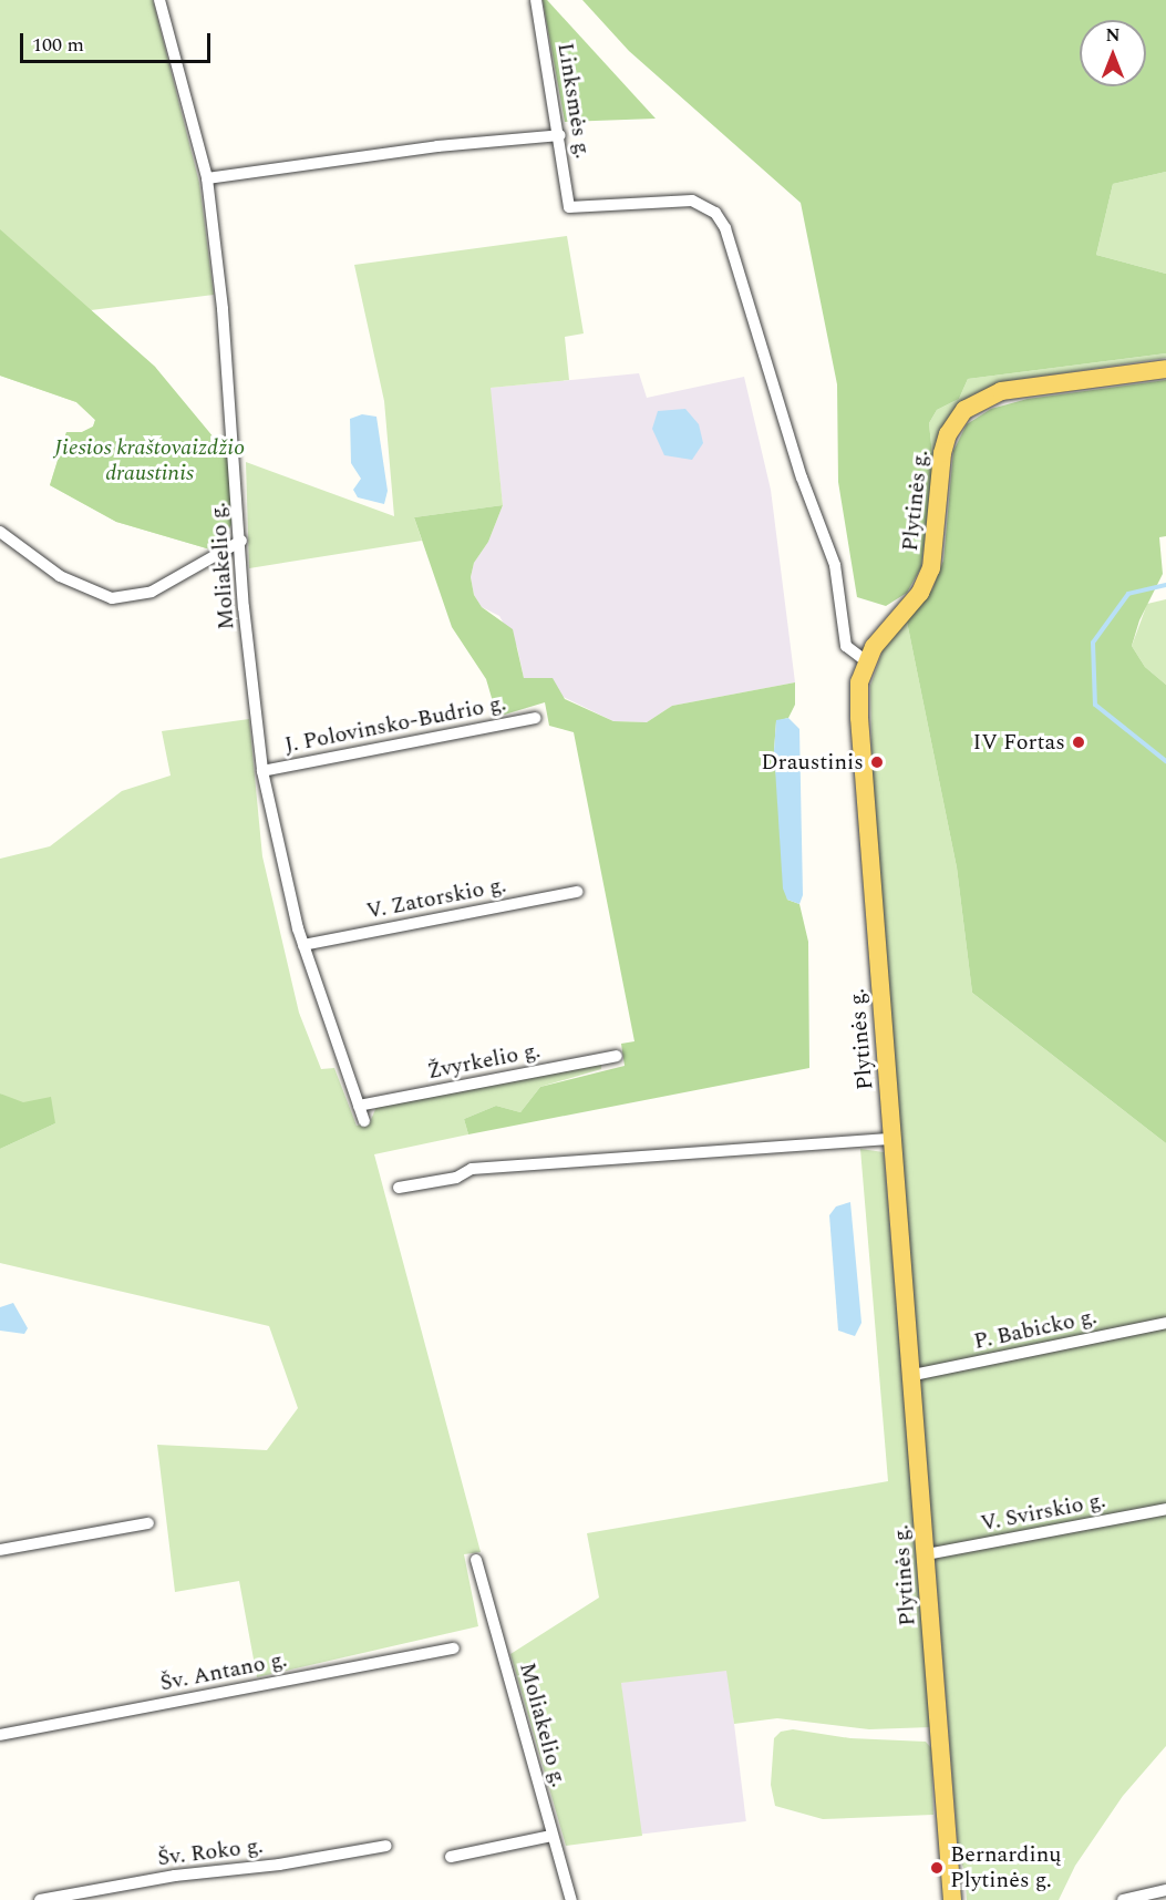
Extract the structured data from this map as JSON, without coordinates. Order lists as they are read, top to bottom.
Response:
{
  "streets": {
    "main road": ["Plytinės g."],
    "street": [
      "Linksmės g.",
      "Moliakelio g.",
      "J. Polovinsko-Budrio g.",
      "V. Zatorskio g.",
      "Žvyrkelio g.",
      "P. Babicko g.",
      "V. Svirskio g.",
      "Šv. Antano g.",
      "Šv. Roko g."
    ]
  },
  "crossings": [
    ["Linksmės g.", "Plytinės g."],
    ["Plytinės g.", "P. Babicko g."],
    ["Plytinės g.", "V. Svirskio g."],
    ["Moliakelio g.", "J. Polovinsko-Budrio g."],
    ["Moliakelio g.", "V. Zatorskio g."],
    ["Moliakelio g.", "Žvyrkelio g."]
  ],
  "parks": ["Jiesios kraštovaizdžio draustinis"],
  "places": ["IV Fortas", "Draustinis", "Bernardinų Plytinės g."],
  "scale_bar": "100 m",
  "north": "top"
}
